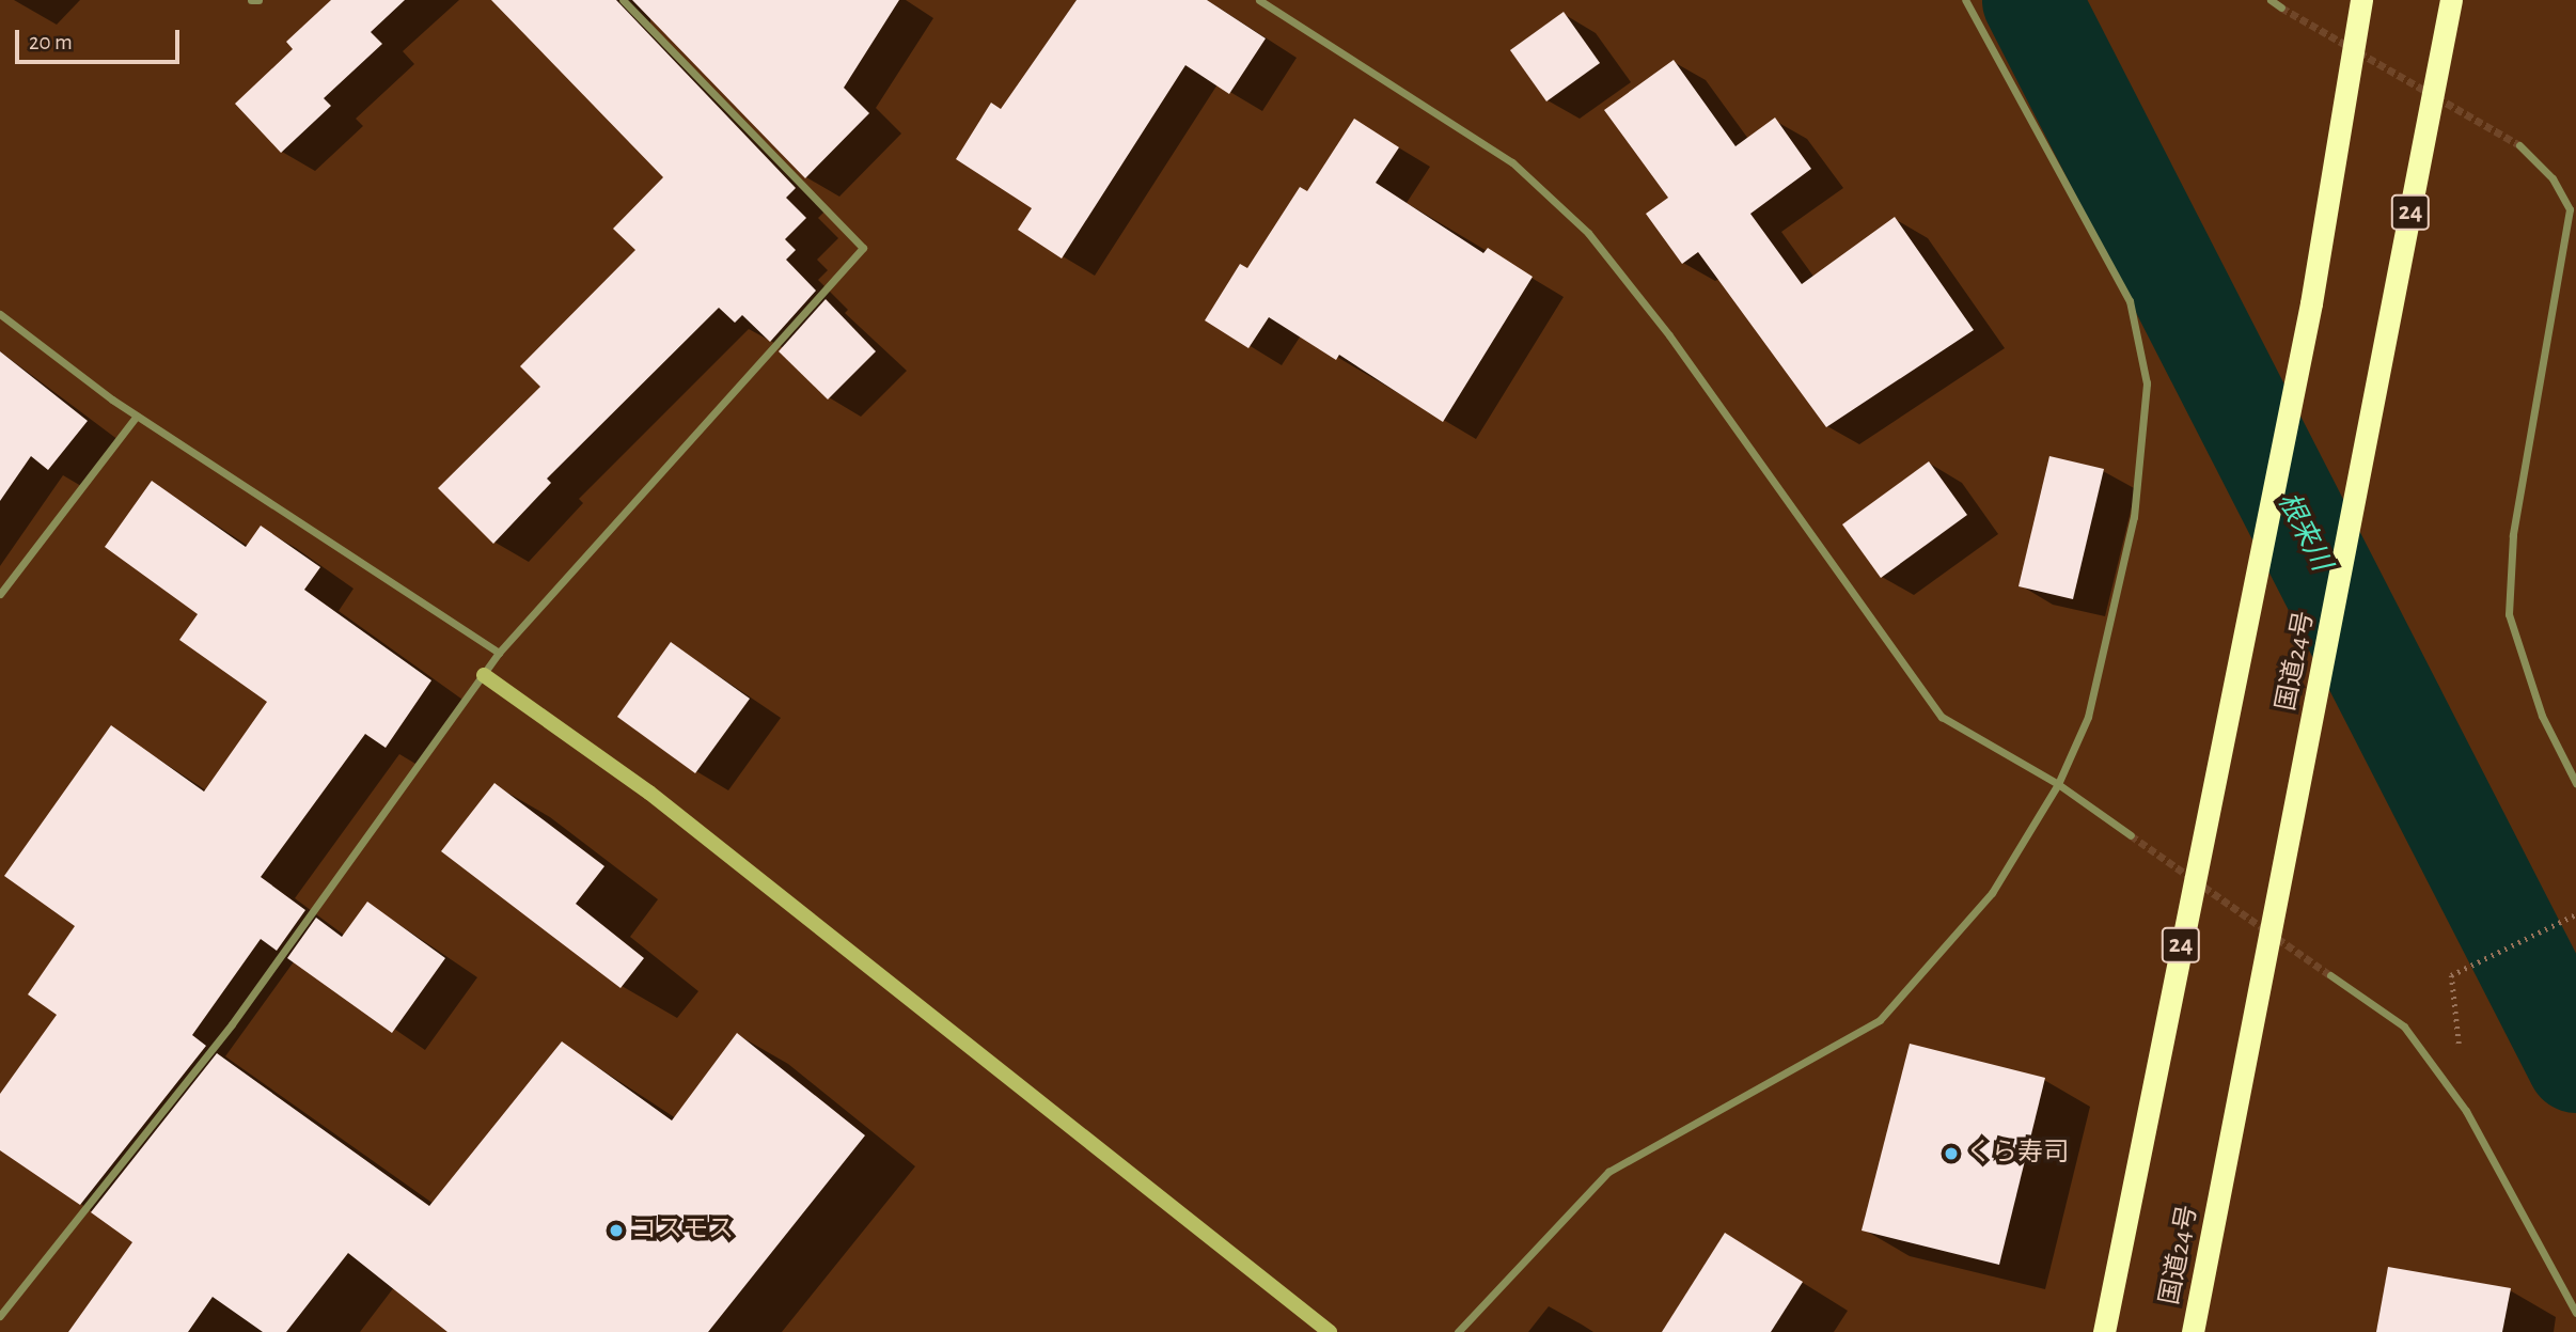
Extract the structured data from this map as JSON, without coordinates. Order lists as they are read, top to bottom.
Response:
{
  "streets": {
    "highway": ["24", "国道24号"]
  },
  "water": ["根来川"],
  "places": ["くら寿司", "コスモス"],
  "scale_bar": "20 m"
}
